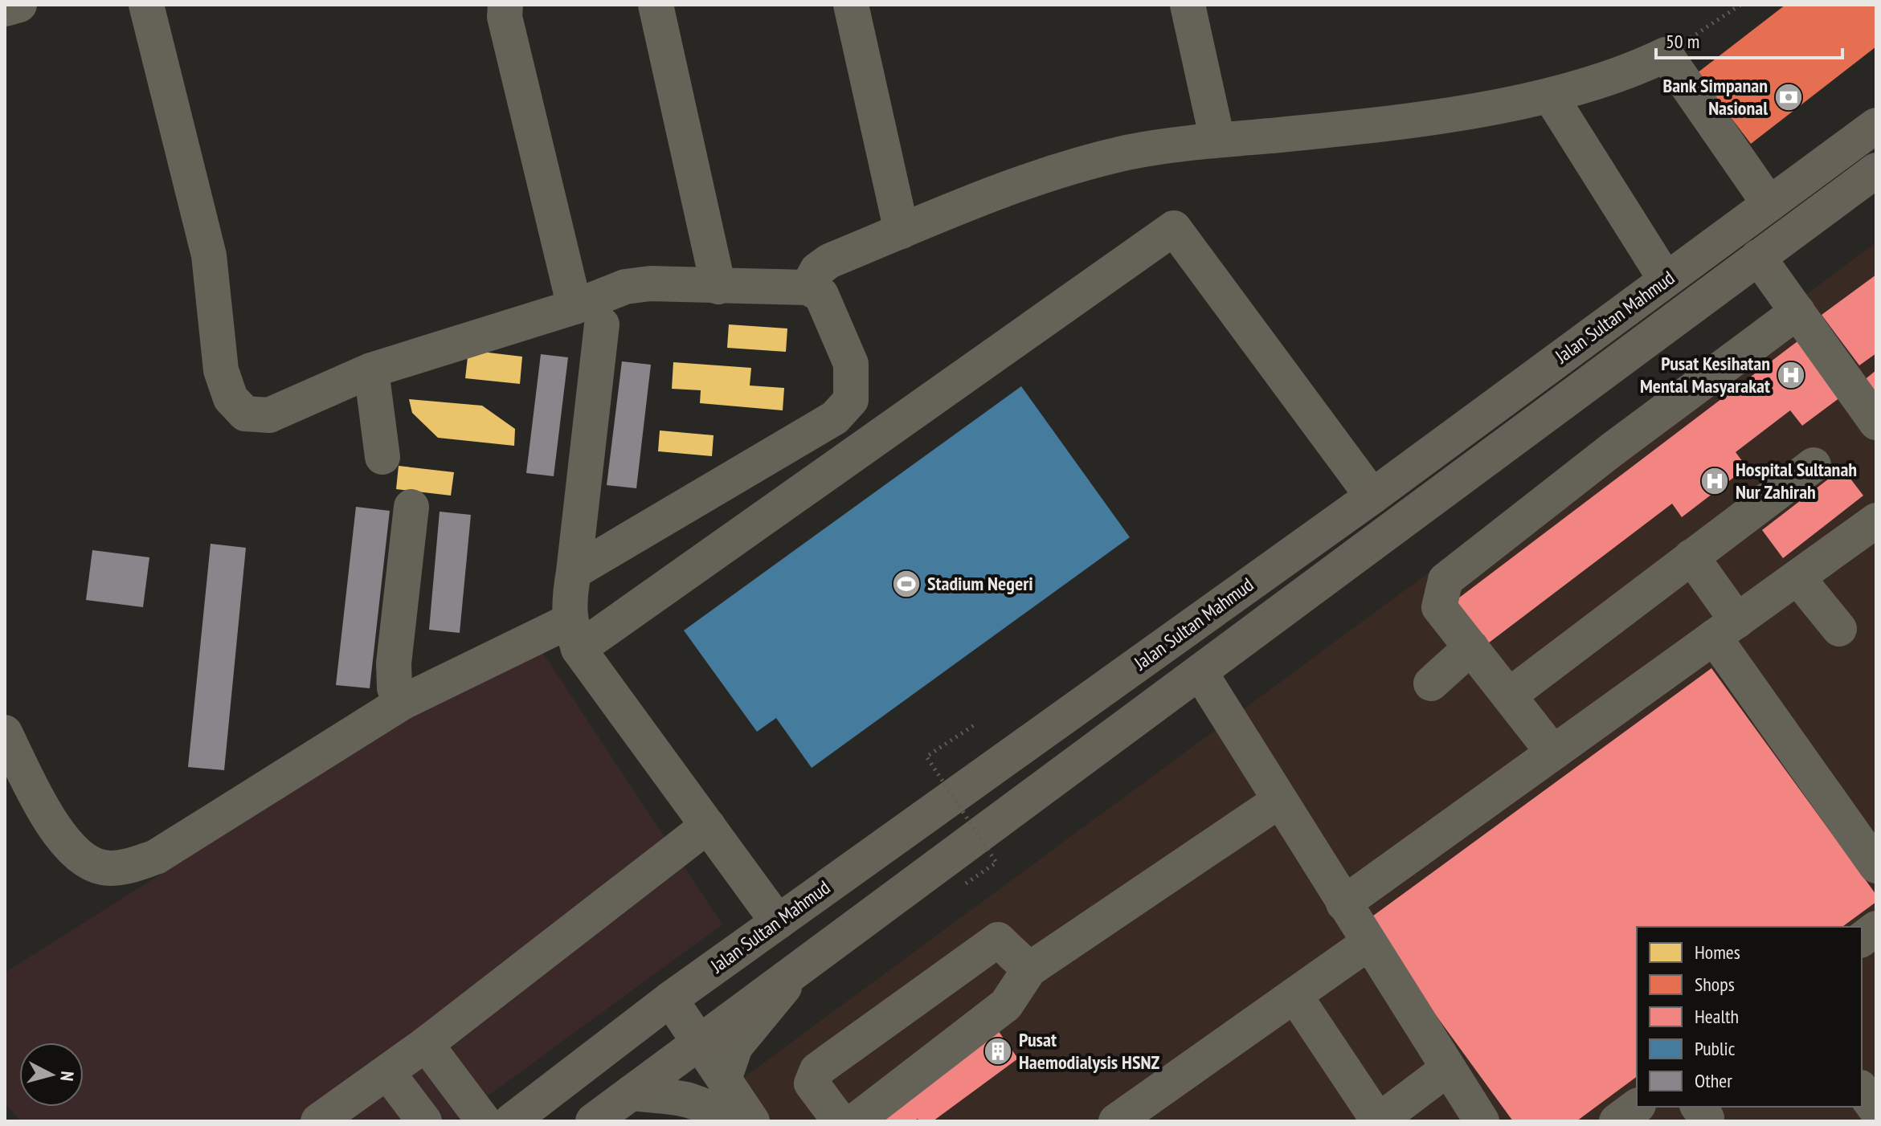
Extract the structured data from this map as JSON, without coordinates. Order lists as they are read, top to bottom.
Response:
{
  "streets": {
    "main road": ["Jalan Sultan Mahmud"]
  },
  "places": {
    "bank": ["Bank Simpanan Nasional"],
    "hospital": ["Pusat Kesihatan Mental Masyarakat", "Hospital Sultanah Nur Zahirah"],
    "sports": ["Stadium Negeri"],
    "building": ["Pusat Haemodialysis HSNZ"]
  },
  "legend": [
    "Homes",
    "Shops",
    "Health",
    "Public",
    "Other"
  ],
  "scale_bar": "50 m",
  "north": "right"
}
